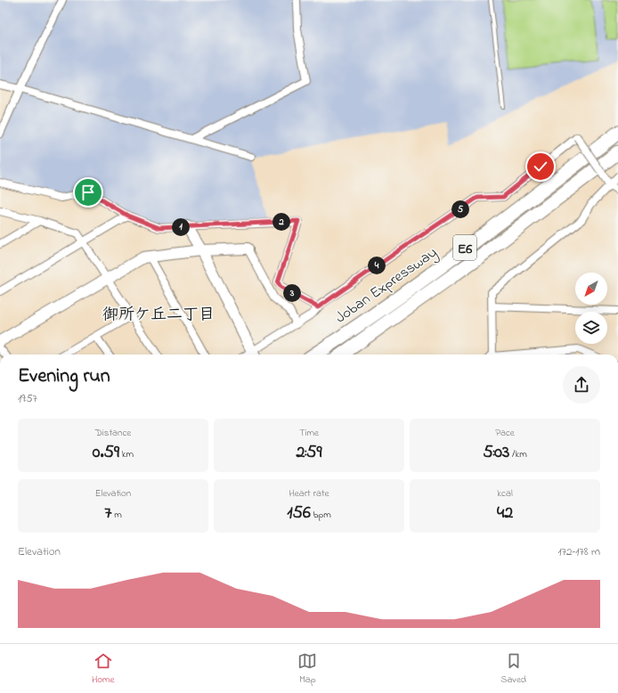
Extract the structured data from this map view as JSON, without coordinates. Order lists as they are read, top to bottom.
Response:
{
  "streets": {
    "highway": ["E6", "Joban Expressway"]
  },
  "districts": ["御所ケ丘二丁目"],
  "north": "bottom left",
  "page": {
    "pins": [
      "5",
      "2",
      "1",
      "4",
      "3"
    ],
    "heading": ["Evening run", "19:57"],
    "stats": [
      ["Distance", "0.59 km"],
      ["Time", "2:59"],
      ["Pace", "5:03 /km"],
      ["Elevation", "7 m"],
      ["Heart rate", "156 bpm"],
      ["kcal", "42"]
    ],
    "chart": ["Elevation", "172–178 m"],
    "tabs": ["Home", "Map", "Saved"]
  }
}
